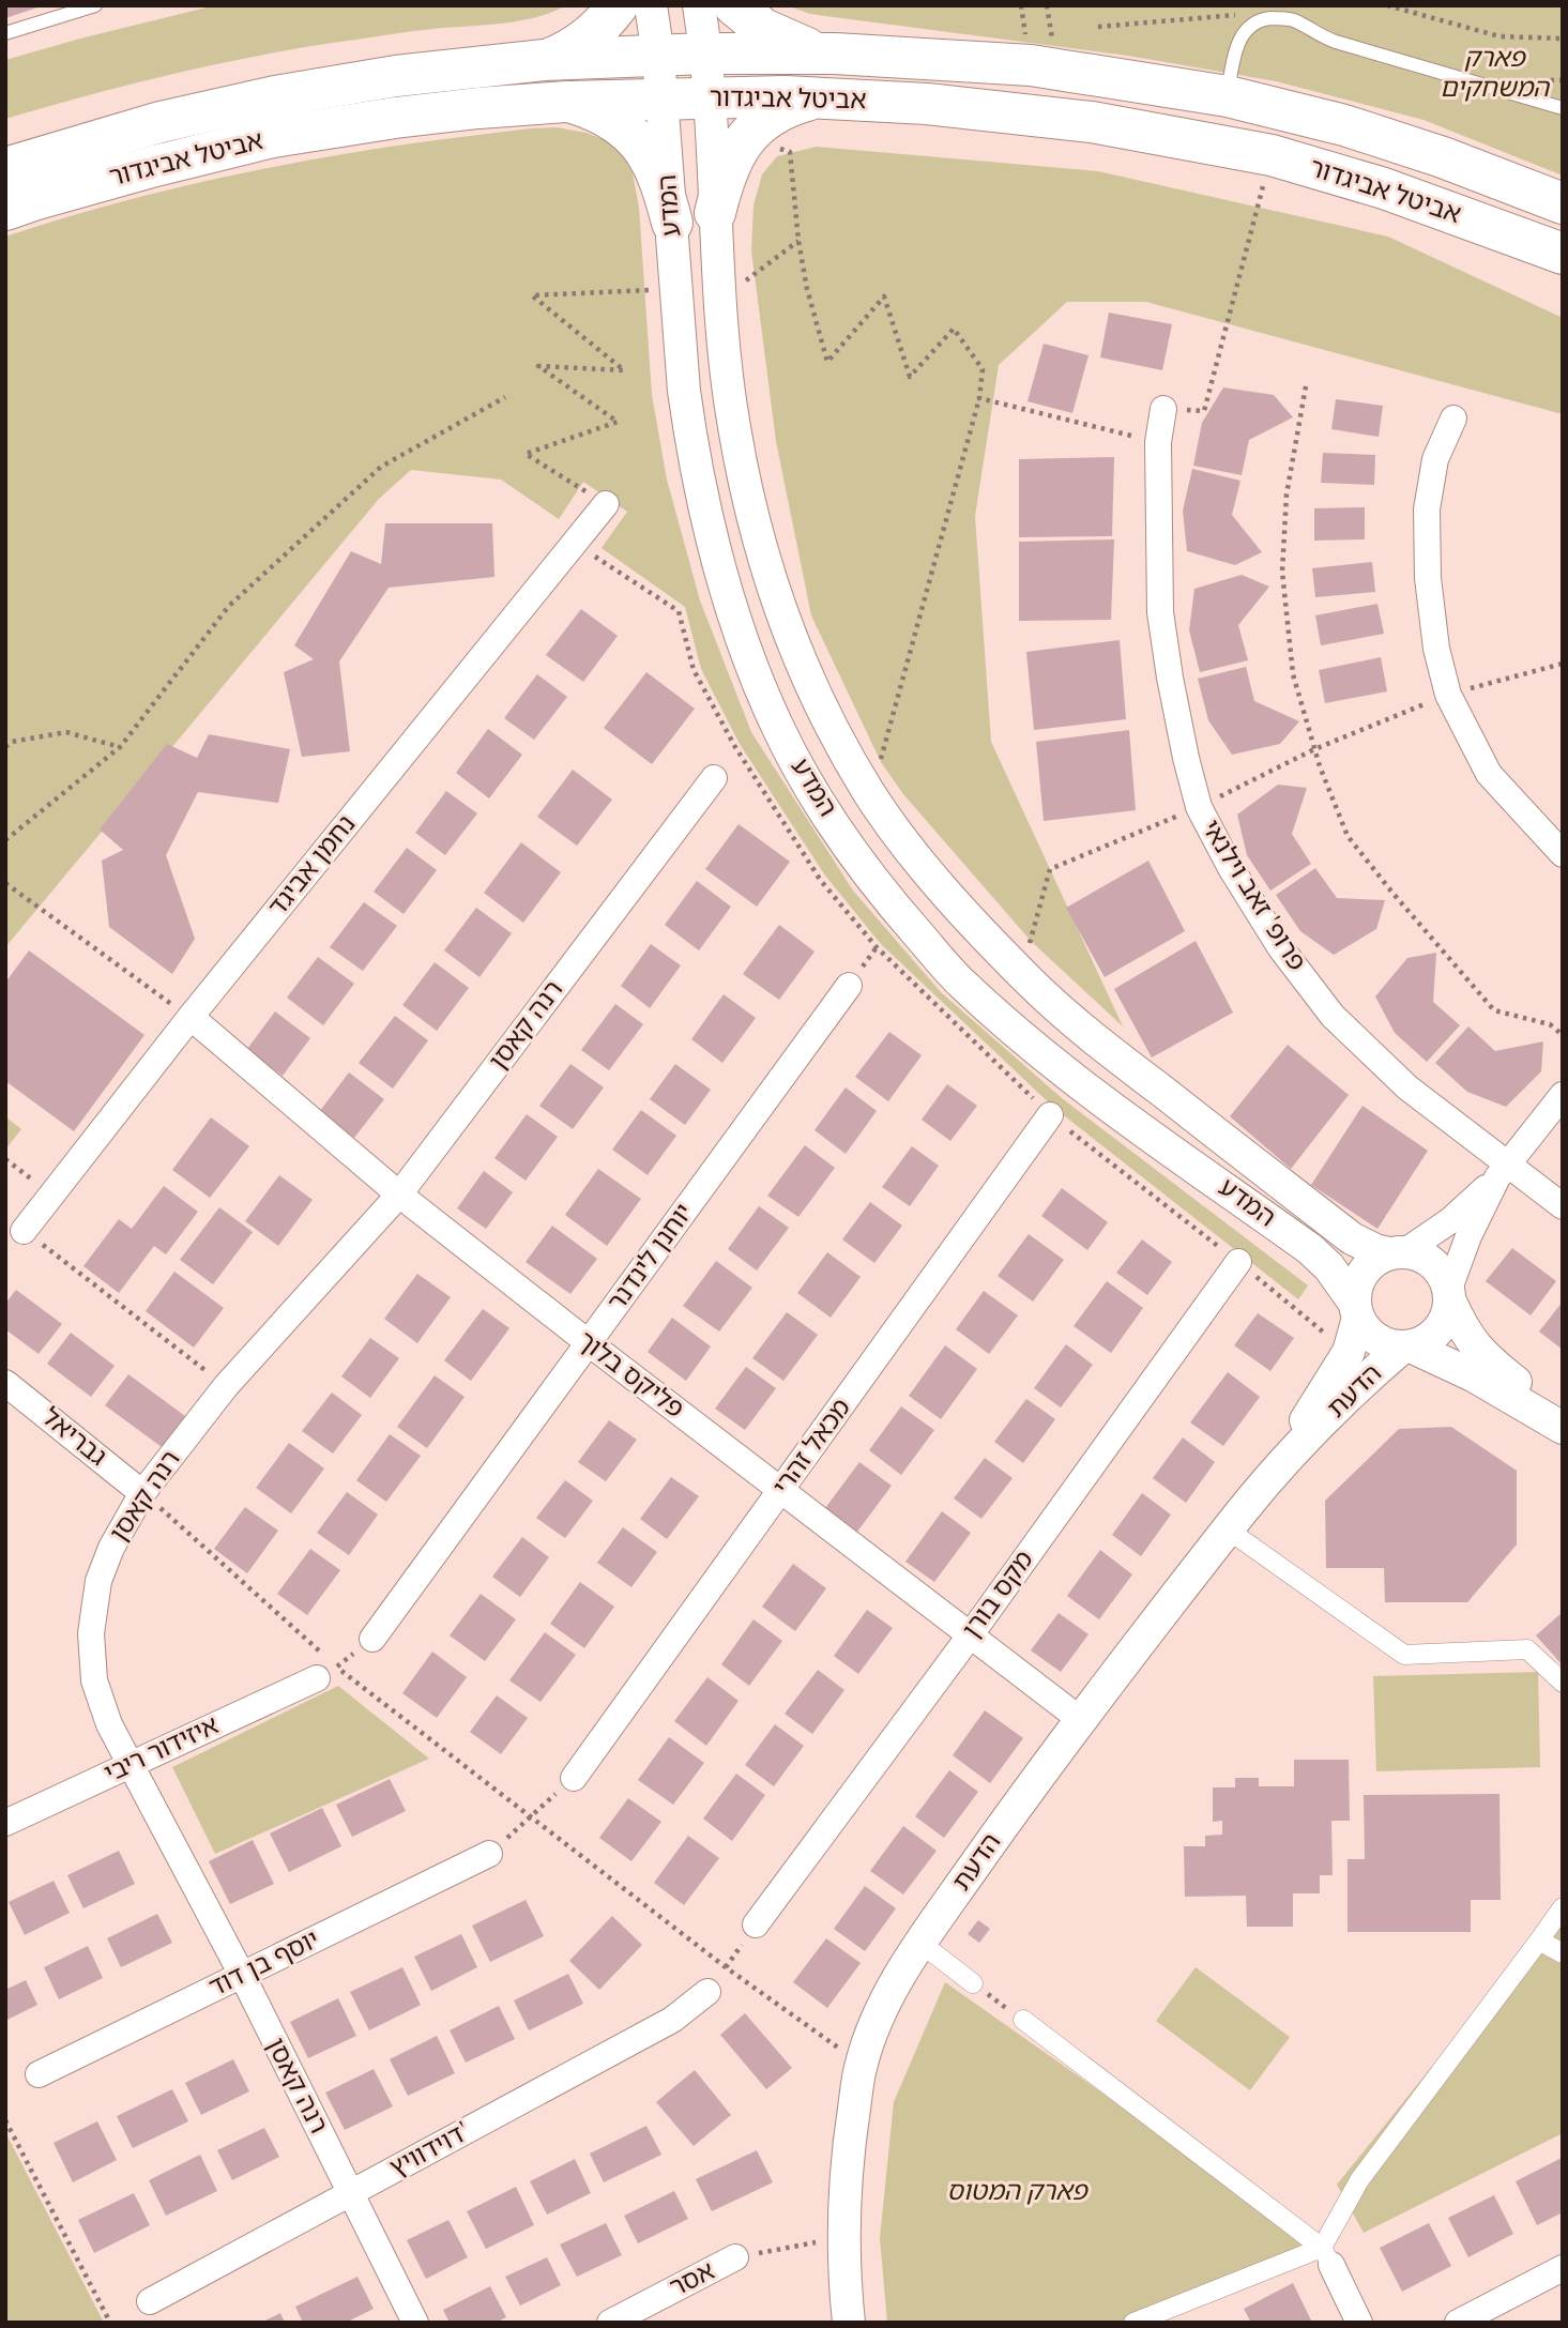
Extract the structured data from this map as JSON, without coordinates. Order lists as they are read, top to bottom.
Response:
{
  "streets": {
    "main road": ["אביטל אביגדור"],
    "street": [
      "המדע",
      "נחמן אביגד",
      "פרופ' זאב וילנאי",
      "רנה קאסן",
      "יוחנן לינדנר",
      "פליקס בלוך",
      "הדעת",
      "גבריאל",
      "מכאל זהרי",
      "מקס בורן",
      "איזידור ריבי",
      "יוסף בן דוד",
      "דוידוויץ'",
      "אסר"
    ]
  },
  "crossings": [
    ["אביטל אביגדור", "המדע"],
    ["המדע", "הדעת"],
    ["נחמן אביגד", "פליקס בלוך"],
    ["רנה קאסן", "פליקס בלוך"],
    ["רנה קאסן", "גבריאל"],
    ["רנה קאסן", "איזידור ריבי"],
    ["רנה קאסן", "יוסף בן דוד"],
    ["רנה קאסן", "דוידוויץ'"],
    ["יוחנן לינדנר", "פליקס בלוך"],
    ["פליקס בלוך", "הדעת"],
    ["פליקס בלוך", "מכאל זהרי"],
    ["פליקס בלוך", "מקס בורן"]
  ],
  "parks": ["פארק המשחקים", "פארק המטוס"]
}
